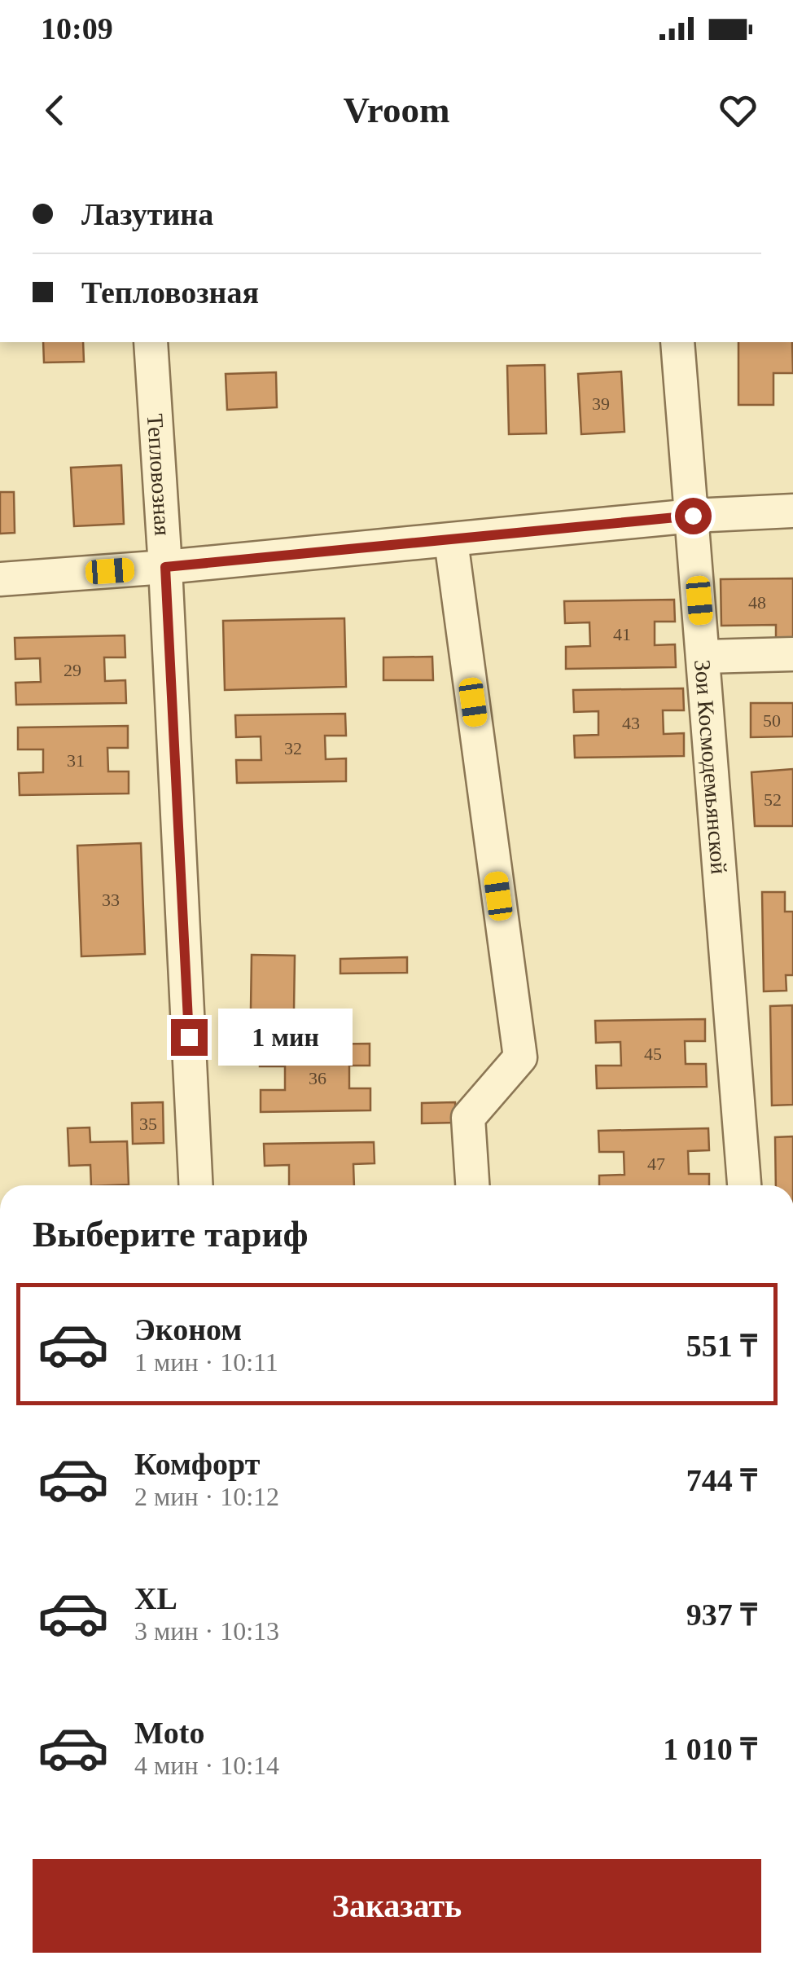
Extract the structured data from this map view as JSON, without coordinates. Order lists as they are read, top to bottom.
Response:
{
  "streets": {
    "street": ["Тепловозная", "Зои Космодемьянской"]
  },
  "house_numbers": [
    "39",
    "48",
    "41",
    "29",
    "50",
    "43",
    "32",
    "31",
    "52",
    "33",
    "45",
    "36",
    "35",
    "47"
  ],
  "page": {
    "status": "10:09",
    "header": "Vroom",
    "banner": ["Лазутина", "Тепловозная"],
    "bubble": "1 мин",
    "heading": "Выберите тариф",
    "list": [
      {
        "name": "Эконом",
        "note": "1 мин · 10:11",
        "value": "551 ₸"
      },
      {
        "name": "Комфорт",
        "note": "2 мин · 10:12",
        "value": "744 ₸"
      },
      {
        "name": "XL",
        "note": "3 мин · 10:13",
        "value": "937 ₸"
      },
      {
        "name": "Moto",
        "note": "4 мин · 10:14",
        "value": "1 010 ₸"
      }
    ],
    "buttons": "Заказать"
  }
}
